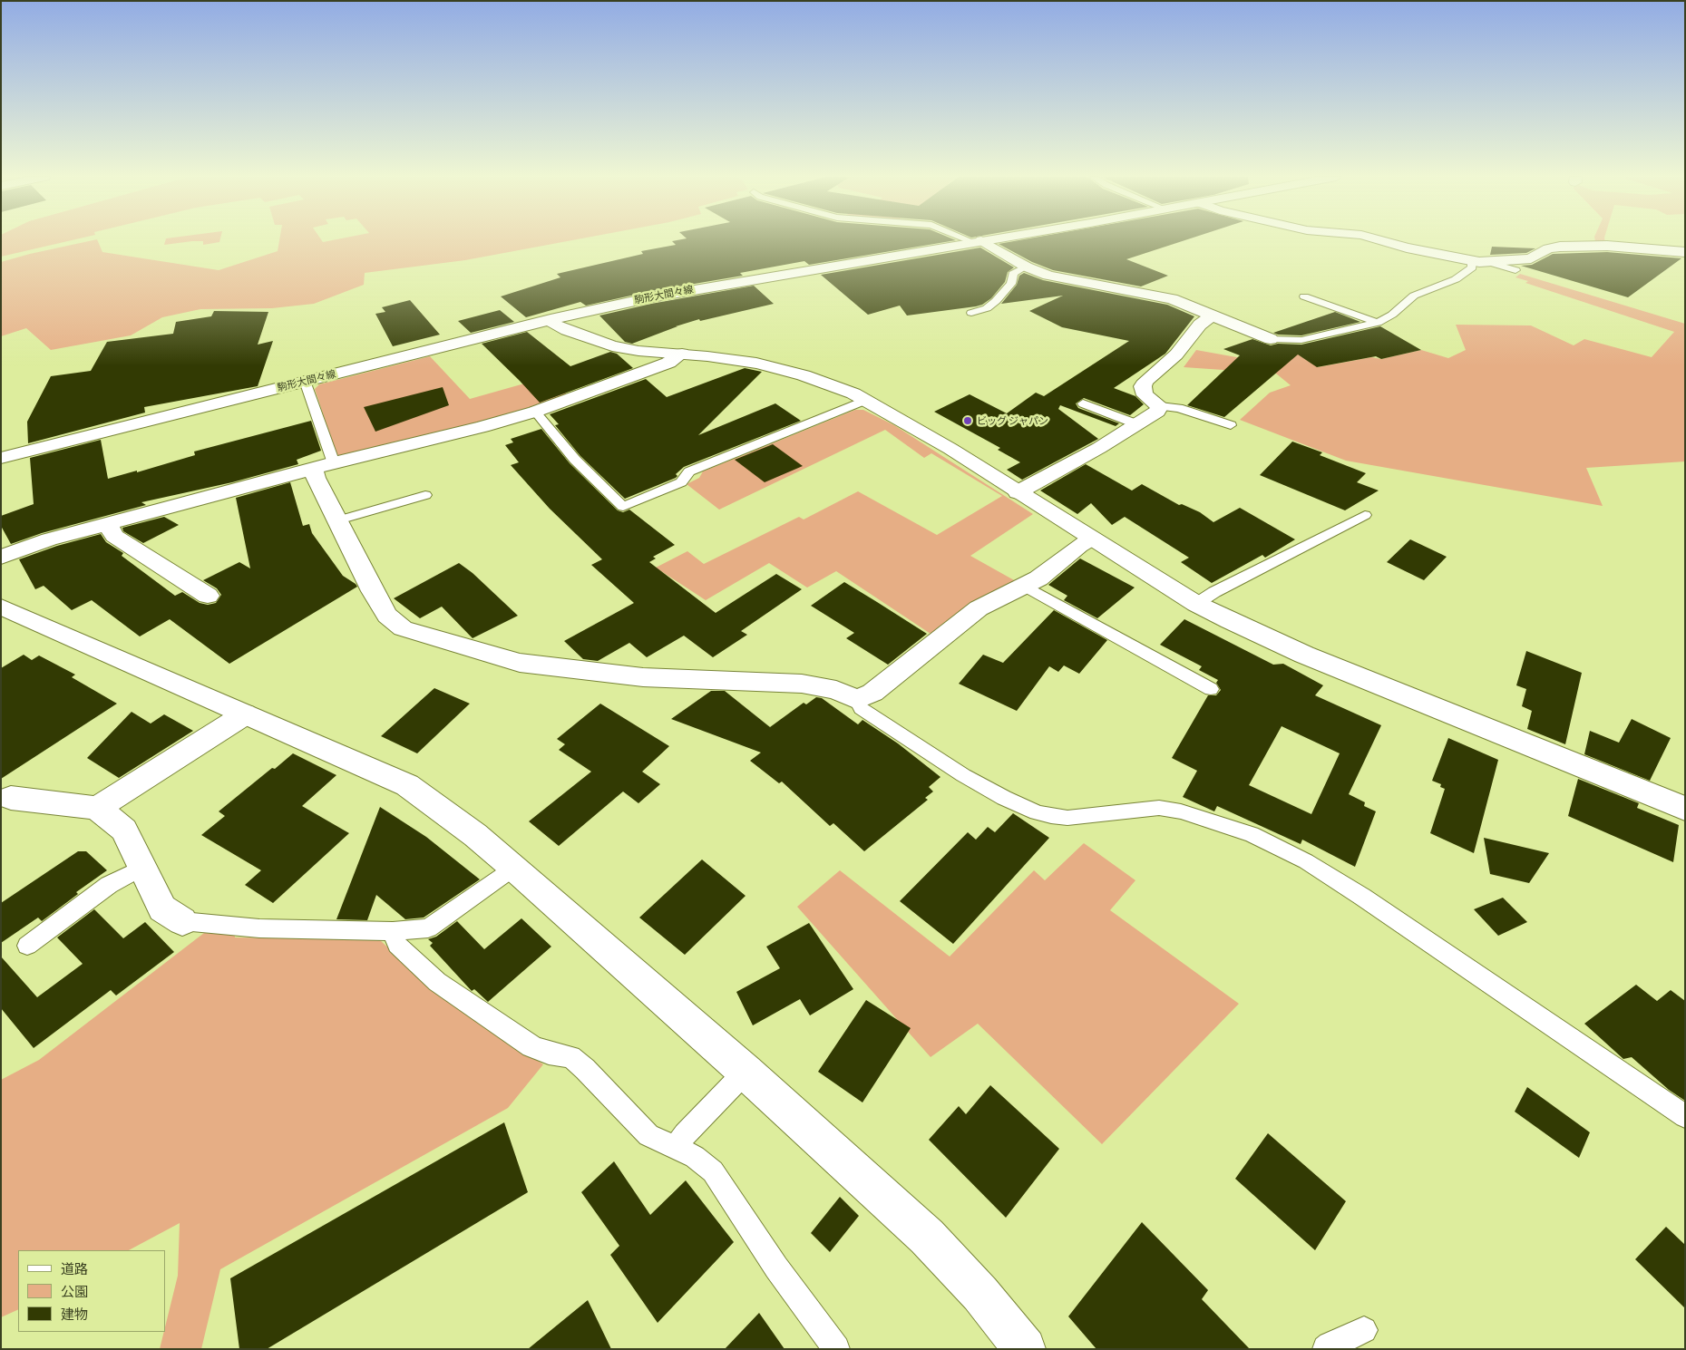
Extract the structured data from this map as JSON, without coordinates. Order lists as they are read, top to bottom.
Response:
{
  "streets": {
    "street": ["駒形大間々線"]
  },
  "places": ["ビッグ ジャパン"],
  "legend": ["道路", "公園", "建物"]
}
